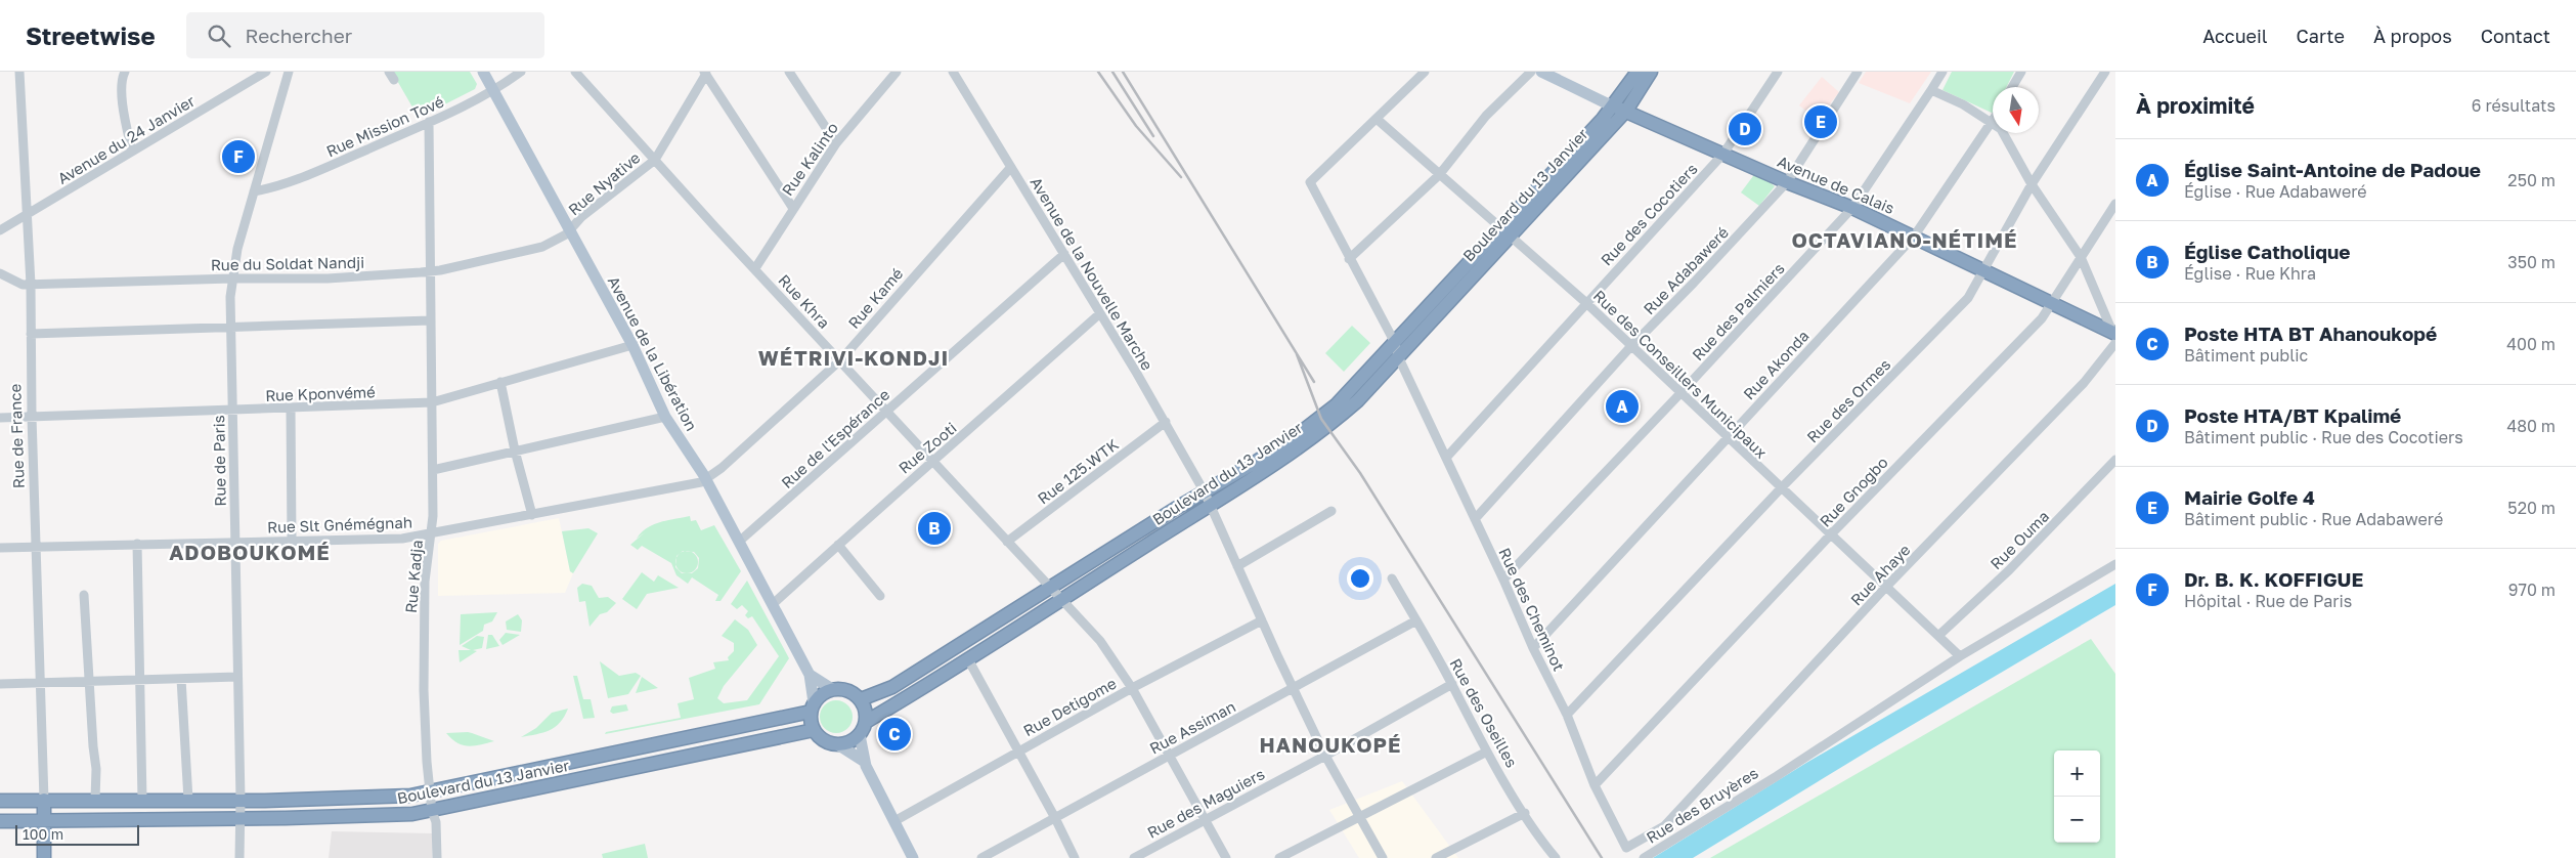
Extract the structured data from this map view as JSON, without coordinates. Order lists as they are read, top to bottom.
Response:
{
  "streets": {
    "highway": ["Avenue de Calais", "Boulevard du 13 Janvier"],
    "main road": ["Avenue de la Libération"],
    "street": [
      "Rue Mission Tové",
      "Avenue du 24 Janvier",
      "Rue Kalinto",
      "Rue Nyative",
      "Rue des Cocotiers",
      "Rue du Soldat Nandji",
      "Rue Adabaweré",
      "Avenue de la Nouvelle Marche",
      "Rue Kamé",
      "Rue Khra",
      "Rue des Palmiers",
      "Rue Akonda",
      "Rue des Conseillers Municipaux",
      "Rue Kponvémé",
      "Rue des Ormes",
      "Rue de France",
      "Rue de l'Espérance",
      "Rue Zooti",
      "Rue de Paris",
      "Rue 125.WTK",
      "Rue Gnogbo",
      "Rue Slt Gnémégnah",
      "Rue Ouma",
      "Rue Ahaye",
      "Rue Kadja",
      "Rue des Cheminot",
      "Rue Detigome",
      "Rue des Oseilles",
      "Rue Assiman",
      "Rue des Maguiers",
      "Rue des Bruyères"
    ]
  },
  "crossings": [
    ["Rue Mission Tové", "Avenue de la Libération"],
    ["Rue Mission Tové", "Rue de Paris"],
    ["Rue Mission Tové", "Rue Kadja"],
    ["Avenue du 24 Janvier", "Rue de France"],
    ["Rue Kalinto", "Rue Khra"],
    ["Rue Nyative", "Rue du Soldat Nandji"],
    ["Rue Nyative", "Rue Khra"],
    ["Rue Nyative", "Avenue de la Libération"],
    ["Avenue de Calais", "Boulevard du 13 Janvier"],
    ["Avenue de Calais", "Rue des Cocotiers"],
    ["Avenue de Calais", "Rue Adabaweré"],
    ["Avenue de Calais", "Rue des Palmiers"],
    ["Avenue de Calais", "Rue Akonda"],
    ["Avenue de Calais", "Rue des Ormes"],
    ["Avenue de Calais", "Rue Gnogbo"],
    ["Avenue de Calais", "Rue Ahaye"],
    ["Boulevard du 13 Janvier", "Avenue de la Nouvelle Marche"],
    ["Boulevard du 13 Janvier", "Rue Khra"],
    ["Boulevard du 13 Janvier", "Rue des Conseillers Municipaux"],
    ["Boulevard du 13 Janvier", "Rue de France"],
    ["Boulevard du 13 Janvier", "Rue de Paris"],
    ["Boulevard du 13 Janvier", "Rue Kadja"],
    ["Boulevard du 13 Janvier", "Rue des Cheminot"],
    ["Rue des Cocotiers", "Rue des Conseillers Municipaux"],
    ["Rue des Cocotiers", "Rue des Cheminot"],
    ["Rue du Soldat Nandji", "Avenue de la Libération"],
    ["Rue du Soldat Nandji", "Rue de France"],
    ["Rue du Soldat Nandji", "Rue de Paris"],
    ["Rue du Soldat Nandji", "Rue Kadja"],
    ["Rue Adabaweré", "Rue des Conseillers Municipaux"],
    ["Rue Adabaweré", "Rue des Cheminot"],
    ["Avenue de la Nouvelle Marche", "Rue Kamé"],
    ["Avenue de la Nouvelle Marche", "Rue de l'Espérance"],
    ["Avenue de la Nouvelle Marche", "Rue Zooti"],
    ["Avenue de la Nouvelle Marche", "Rue 125.WTK"],
    ["Avenue de la Nouvelle Marche", "Rue Detigome"],
    ["Avenue de la Nouvelle Marche", "Rue Assiman"],
    ["Avenue de la Nouvelle Marche", "Rue des Maguiers"],
    ["Rue Kamé", "Rue Khra"],
    ["Rue Kamé", "Avenue de la Libération"],
    ["Rue Kamé", "Rue Slt Gnémégnah"],
    ["Rue Khra", "Rue de l'Espérance"],
    ["Rue Khra", "Rue Zooti"],
    ["Rue Khra", "Rue 125.WTK"],
    ["Rue Khra", "Rue Detigome"],
    ["Rue Khra", "Rue Assiman"],
    ["Rue Khra", "Rue des Maguiers"],
    ["Rue des Palmiers", "Rue des Conseillers Municipaux"],
    ["Rue des Palmiers", "Rue des Cheminot"],
    ["Avenue de la Libération", "Rue Kponvémé"],
    ["Avenue de la Libération", "Rue de l'Espérance"],
    ["Avenue de la Libération", "Rue Zooti"],
    ["Avenue de la Libération", "Rue Slt Gnémégnah"],
    ["Rue Akonda", "Rue des Conseillers Municipaux"],
    ["Rue Akonda", "Rue des Cheminot"],
    ["Rue des Conseillers Municipaux", "Rue des Ormes"],
    ["Rue des Conseillers Municipaux", "Rue Gnogbo"],
    ["Rue des Conseillers Municipaux", "Rue Ouma"],
    ["Rue des Conseillers Municipaux", "Rue Ahaye"],
    ["Rue des Conseillers Municipaux", "Rue des Cheminot"],
    ["Rue des Conseillers Municipaux", "Rue des Bruyères"],
    ["Rue Kponvémé", "Rue de France"],
    ["Rue Kponvémé", "Rue de Paris"],
    ["Rue Kponvémé", "Rue Kadja"],
    ["Rue des Ormes", "Rue des Cheminot"],
    ["Rue de France", "Rue Slt Gnémégnah"],
    ["Rue de Paris", "Rue Slt Gnémégnah"],
    ["Rue Gnogbo", "Rue des Cheminot"],
    ["Rue Slt Gnémégnah", "Rue Kadja"],
    ["Rue Ahaye", "Rue des Cheminot"],
    ["Rue des Oseilles", "Rue Assiman"],
    ["Rue des Oseilles", "Rue des Maguiers"]
  ],
  "districts": [
    "OCTAVIANO-NÉTIMÉ",
    "WÉTRIVI-KONDJI",
    "ADOBOUKOMÉ",
    "HANOUKOPÉ"
  ],
  "scale_bar": "100 m",
  "north": "bottom",
  "page": {
    "header": "Streetwise",
    "search": "Rechercher",
    "nav": [
      "Accueil",
      "Carte",
      "À propos",
      "Contact"
    ],
    "heading": ["À proximité", "6 résultats"],
    "pins": [
      "E",
      "D",
      "F",
      "A",
      "B",
      "C"
    ],
    "list": [
      {
        "mark": "A",
        "name": "Église Saint-Antoine de Padoue",
        "note": "Église · Rue Adabaweré",
        "value": "250 m"
      },
      {
        "mark": "B",
        "name": "Église Catholique",
        "note": "Église · Rue Khra",
        "value": "350 m"
      },
      {
        "mark": "C",
        "name": "Poste HTA BT Ahanoukopé",
        "note": "Bâtiment public",
        "value": "400 m"
      },
      {
        "mark": "D",
        "name": "Poste HTA/BT Kpalimé",
        "note": "Bâtiment public · Rue des Cocotiers",
        "value": "480 m"
      },
      {
        "mark": "E",
        "name": "Mairie Golfe 4",
        "note": "Bâtiment public · Rue Adabaweré",
        "value": "520 m"
      },
      {
        "mark": "F",
        "name": "Dr. B. K. KOFFIGUE",
        "note": "Hôpital · Rue de Paris",
        "value": "970 m"
      }
    ],
    "map_buttons": ["+", "−"],
    "scale": "100 m"
  }
}
